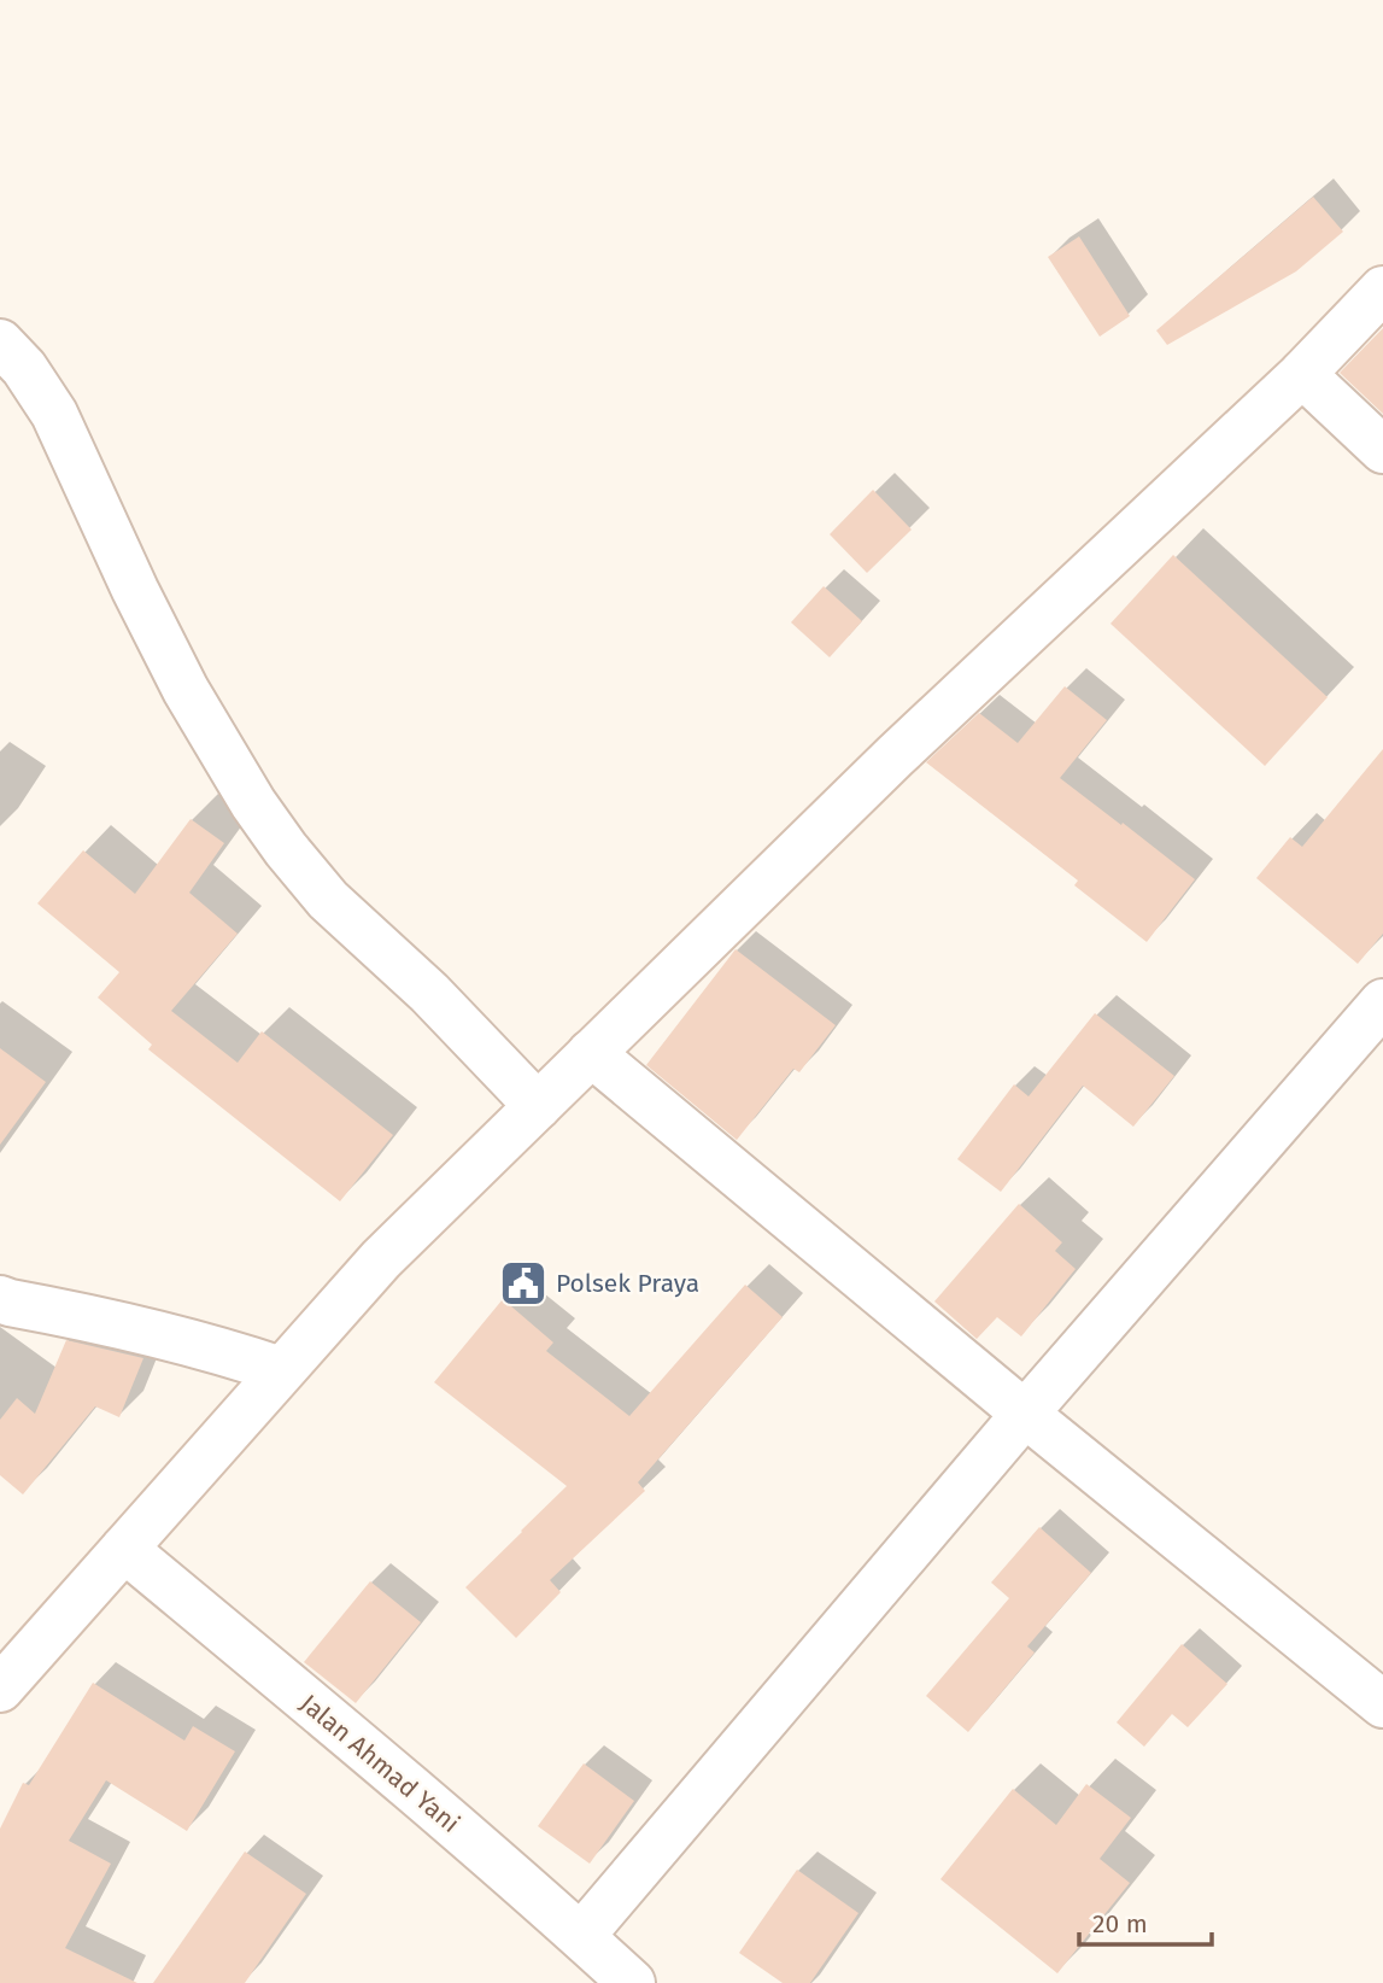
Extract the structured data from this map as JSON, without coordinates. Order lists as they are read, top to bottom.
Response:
{
  "streets": {
    "street": ["Jalan Ahmad Yani"]
  },
  "places": {
    "public building": ["Polsek Praya"]
  },
  "scale_bar": "20 m"
}
